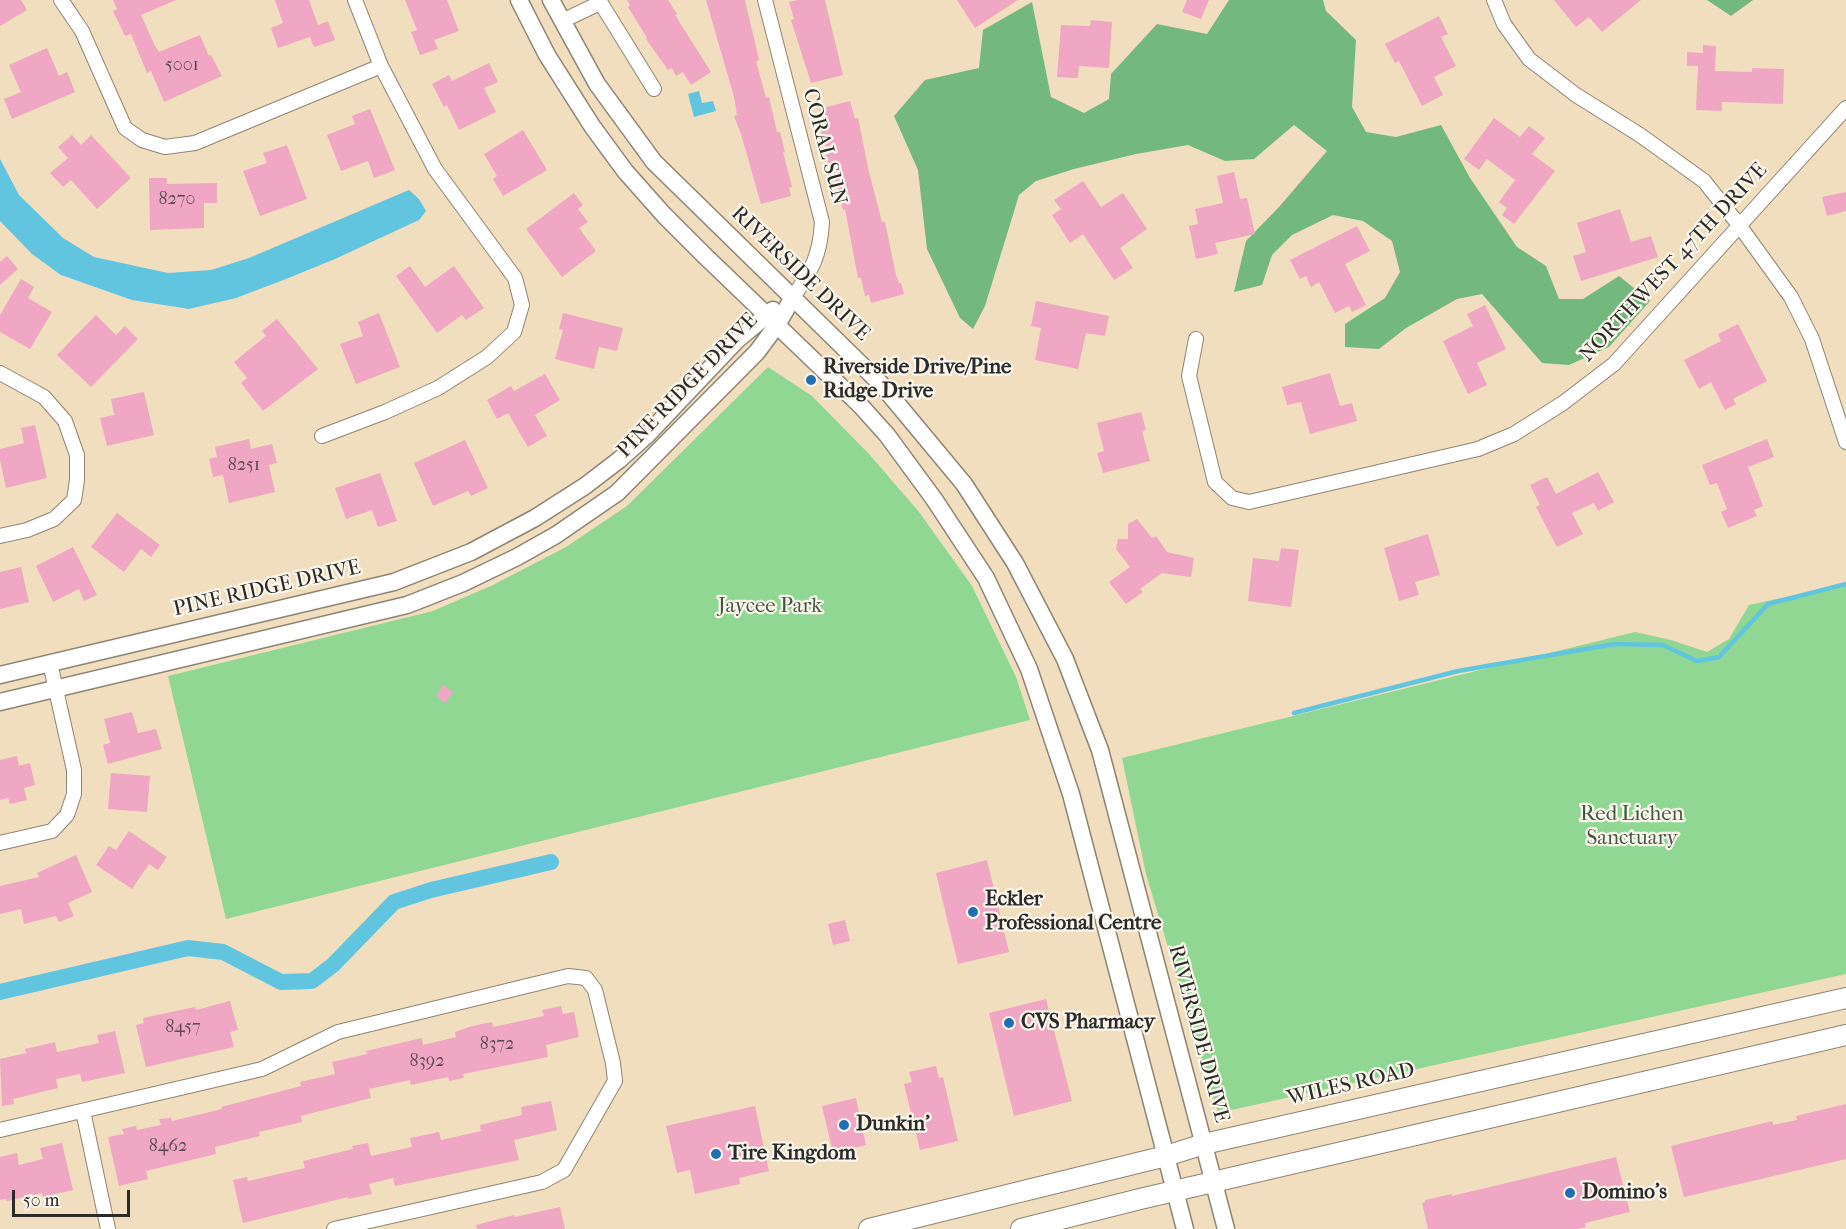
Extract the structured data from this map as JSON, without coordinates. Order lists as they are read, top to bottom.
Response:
{
  "streets": {
    "main road": ["WILES ROAD"],
    "street": [
      "CORAL SUN",
      "NORTHWEST 47TH DRIVE",
      "RIVERSIDE DRIVE",
      "PINE RIDGE DRIVE"
    ]
  },
  "crossings": [
    ["CORAL SUN", "RIVERSIDE DRIVE"],
    ["CORAL SUN", "PINE RIDGE DRIVE"],
    ["RIVERSIDE DRIVE", "PINE RIDGE DRIVE"],
    ["RIVERSIDE DRIVE", "WILES ROAD"]
  ],
  "parks": ["Jaycee Park", "Red Lichen Sanctuary"],
  "places": [
    "Riverside Drive/Pine Ridge Drive",
    "Eckler Professional Centre",
    "CVS Pharmacy",
    "Dunkin'",
    "Tire Kingdom",
    "Domino's"
  ],
  "house_numbers": [
    "5001",
    "8270",
    "8251",
    "8457",
    "8372",
    "8392",
    "8462"
  ],
  "scale_bar": "50 m"
}
